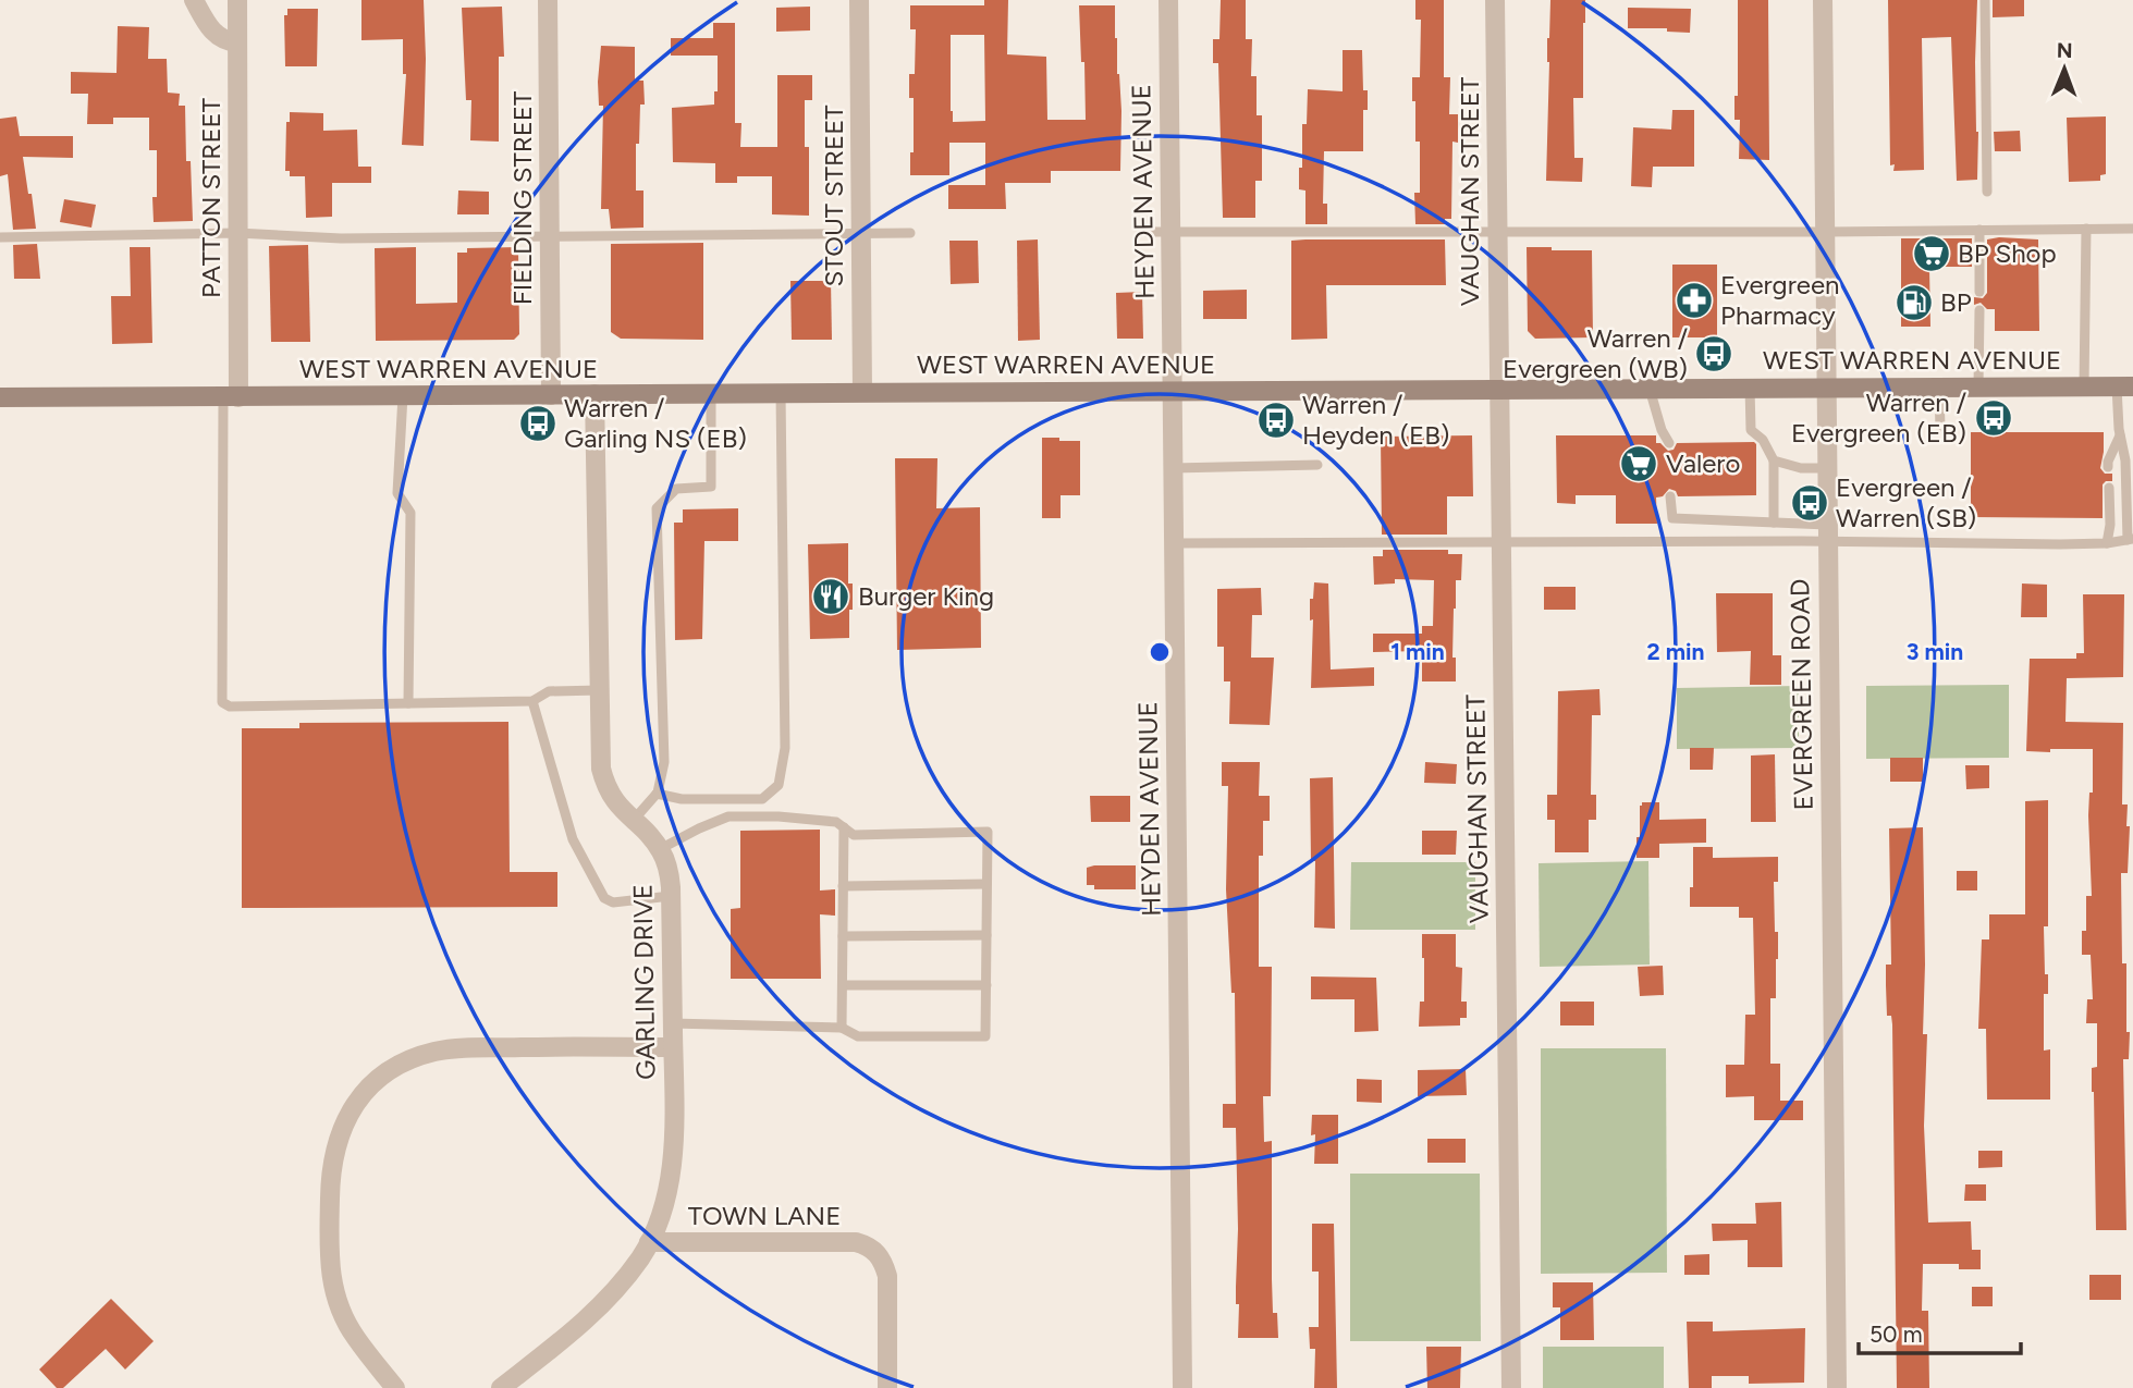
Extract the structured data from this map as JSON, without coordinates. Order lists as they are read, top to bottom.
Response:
{
  "streets": {
    "main road": ["WEST WARREN AVENUE"],
    "street": [
      "HEYDEN AVENUE",
      "VAUGHAN STREET",
      "STOUT STREET",
      "PATTON STREET",
      "FIELDING STREET",
      "EVERGREEN ROAD",
      "GARLING DRIVE",
      "TOWN LANE"
    ]
  },
  "crossings": [
    ["HEYDEN AVENUE", "WEST WARREN AVENUE"],
    ["VAUGHAN STREET", "WEST WARREN AVENUE"],
    ["STOUT STREET", "WEST WARREN AVENUE"],
    ["PATTON STREET", "WEST WARREN AVENUE"],
    ["FIELDING STREET", "WEST WARREN AVENUE"],
    ["WEST WARREN AVENUE", "EVERGREEN ROAD"],
    ["WEST WARREN AVENUE", "GARLING DRIVE"],
    ["GARLING DRIVE", "TOWN LANE"]
  ],
  "places": {
    "supermarket": ["BP Shop", "Valero"],
    "pharmacy": ["Evergreen Pharmacy"],
    "fuel station": ["BP"],
    "bus stop": [
      "Warren / Evergreen (WB)",
      "Warren / Evergreen (EB)",
      "Warren / Heyden (EB)",
      "Warren / Garling NS (EB)",
      "Evergreen / Warren (SB)"
    ],
    "restaurant": ["Burger King"]
  },
  "scale_bar": "50 m",
  "north": "top",
  "rings": ["1 min", "2 min", "3 min"]
}
